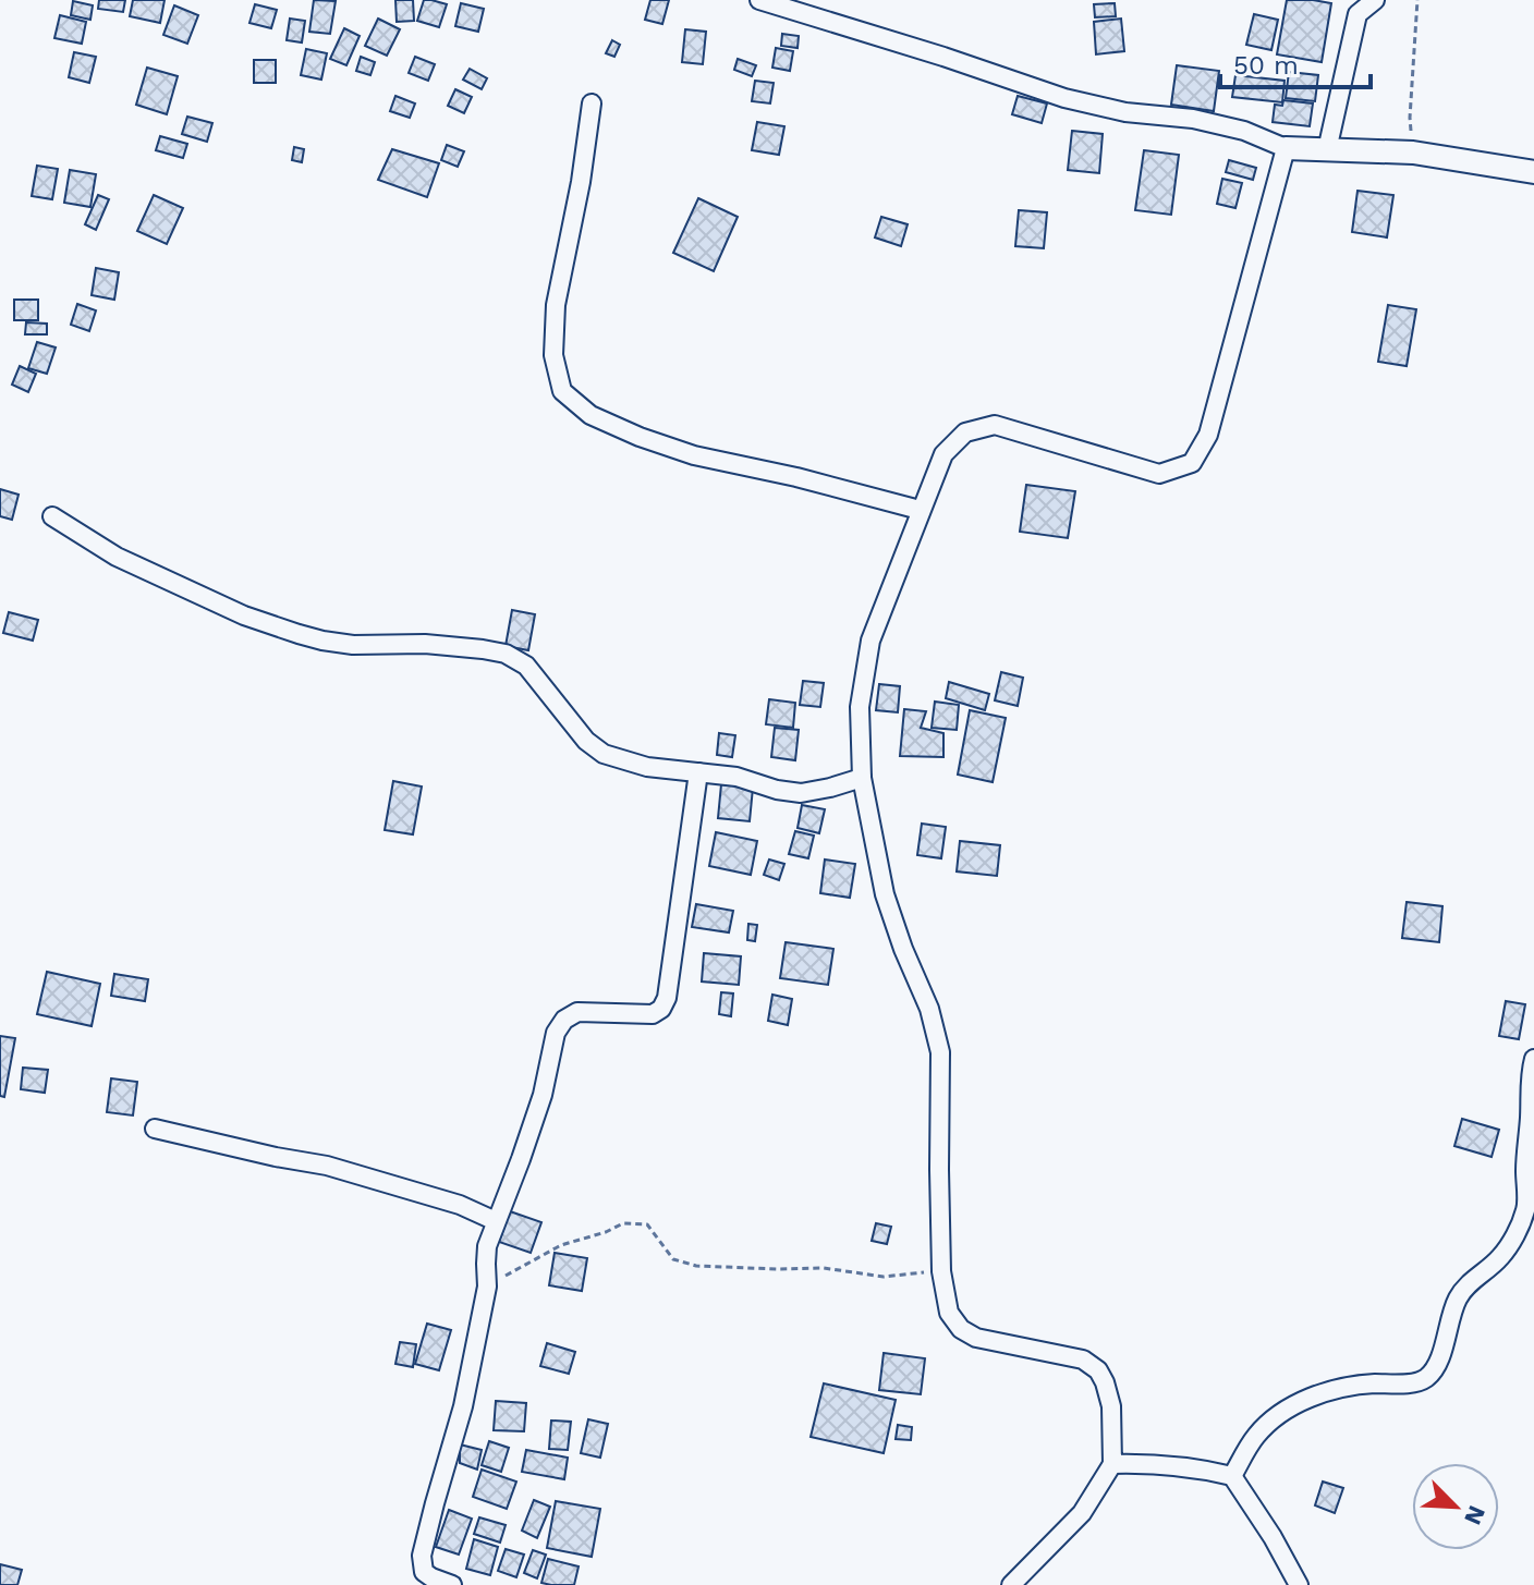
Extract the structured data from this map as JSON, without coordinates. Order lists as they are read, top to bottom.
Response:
{
  "scale_bar": "50 m",
  "north": "bottom right"
}
